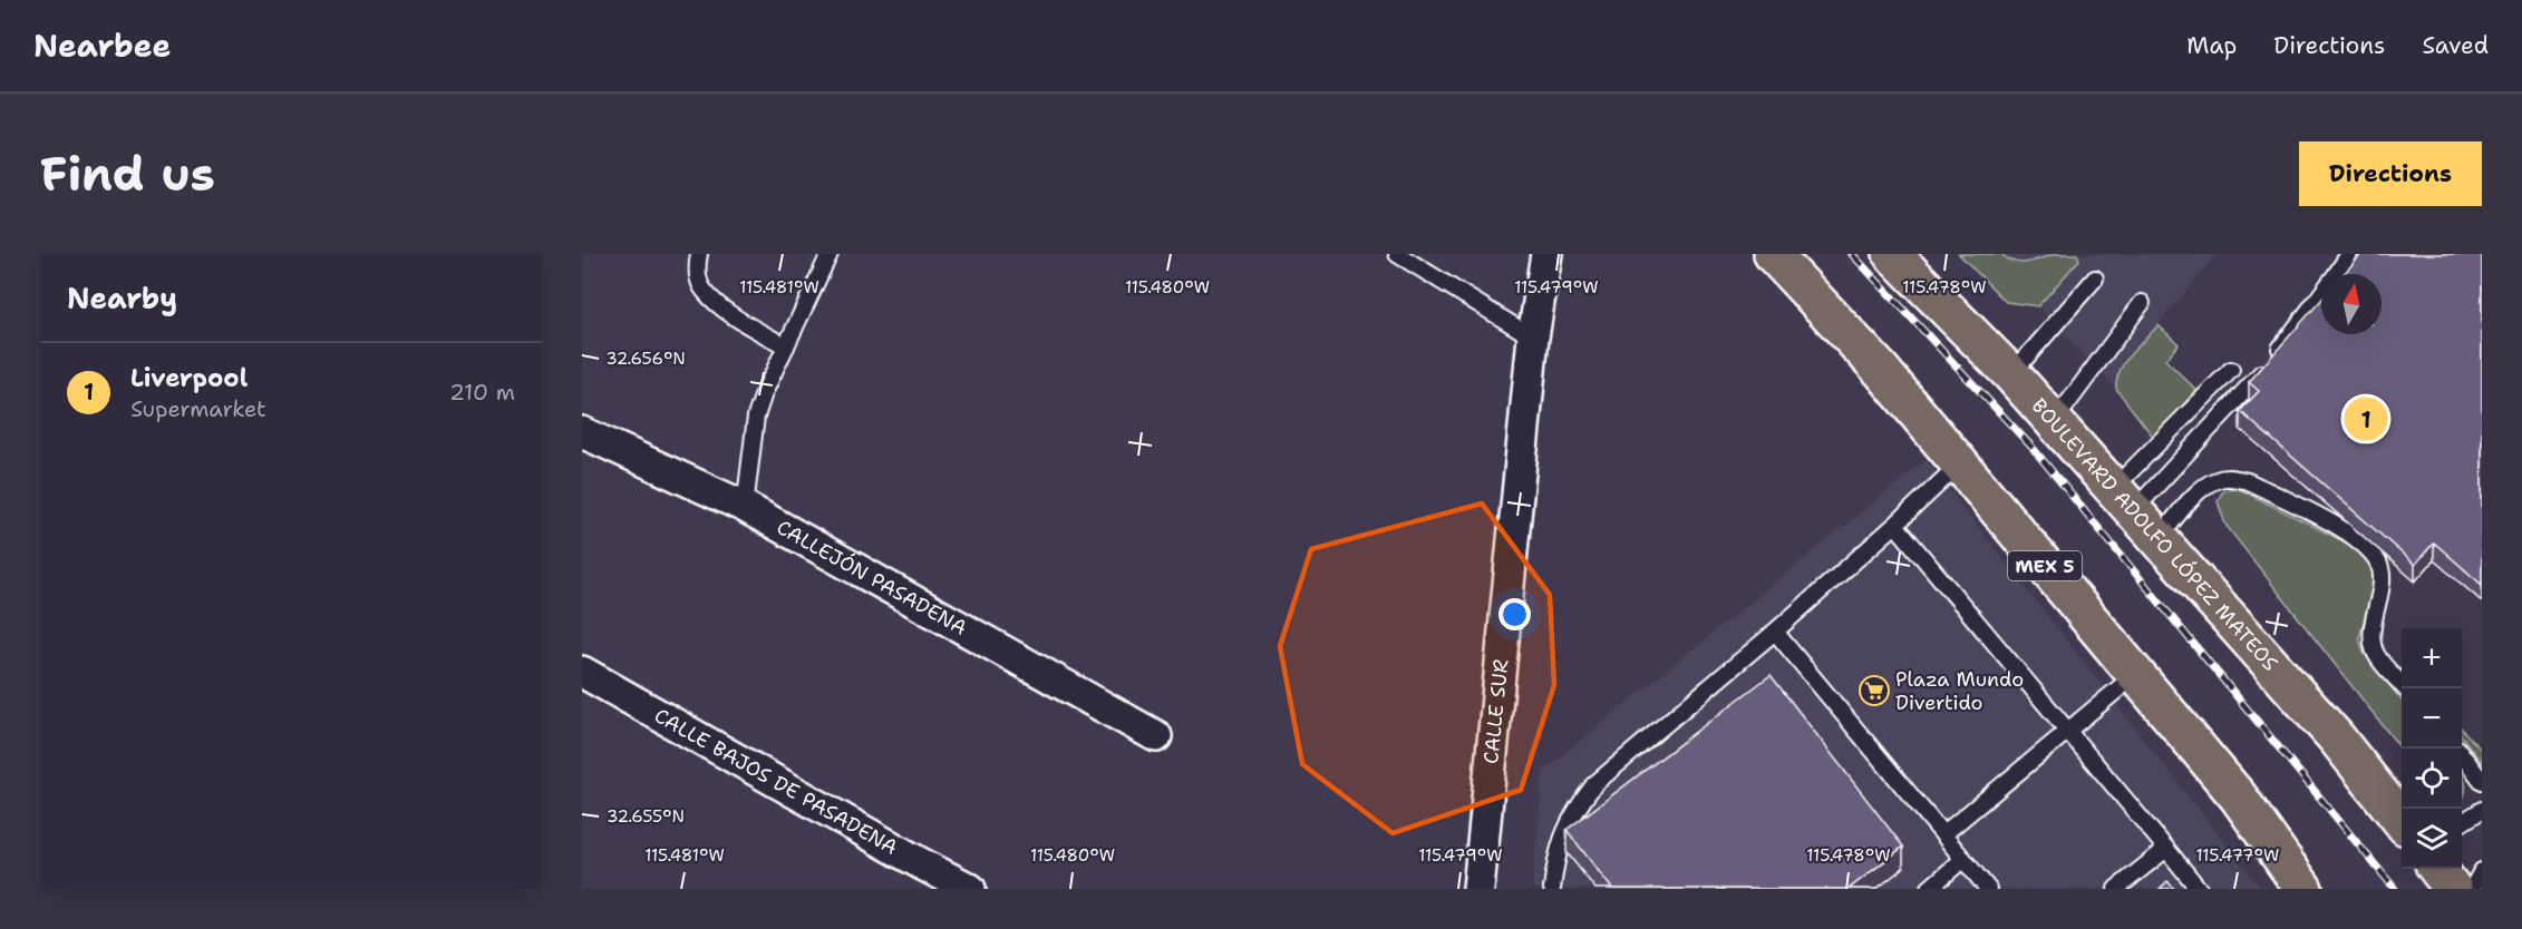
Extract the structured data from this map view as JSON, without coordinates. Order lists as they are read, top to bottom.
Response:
{
  "streets": {
    "main road": ["BOULEVARD ADOLFO LÓPEZ MATEOS", "MEX 5"],
    "street": ["CALLEJÓN PASADENA", "CALLE SUR", "CALLE BAJOS DE PASADENA"]
  },
  "places": {
    "supermarket": ["Plaza Mundo Divertido"]
  },
  "north": "top",
  "page": {
    "header": "Nearbee",
    "nav": ["Map", "Directions", "Saved"],
    "buttons": "Directions",
    "title": "Find us",
    "heading": "Nearby",
    "list": [
      {
        "mark": "1",
        "name": "Liverpool",
        "note": "Supermarket",
        "value": "210 m"
      }
    ],
    "pins": "1",
    "map_buttons": ["+", "−"]
  },
  "coordinates": [
    "115.481°W",
    "115.480°W",
    "115.479°W",
    "115.478°W",
    "32.656°N",
    "32.655°N",
    "115.477°W"
  ]
}
